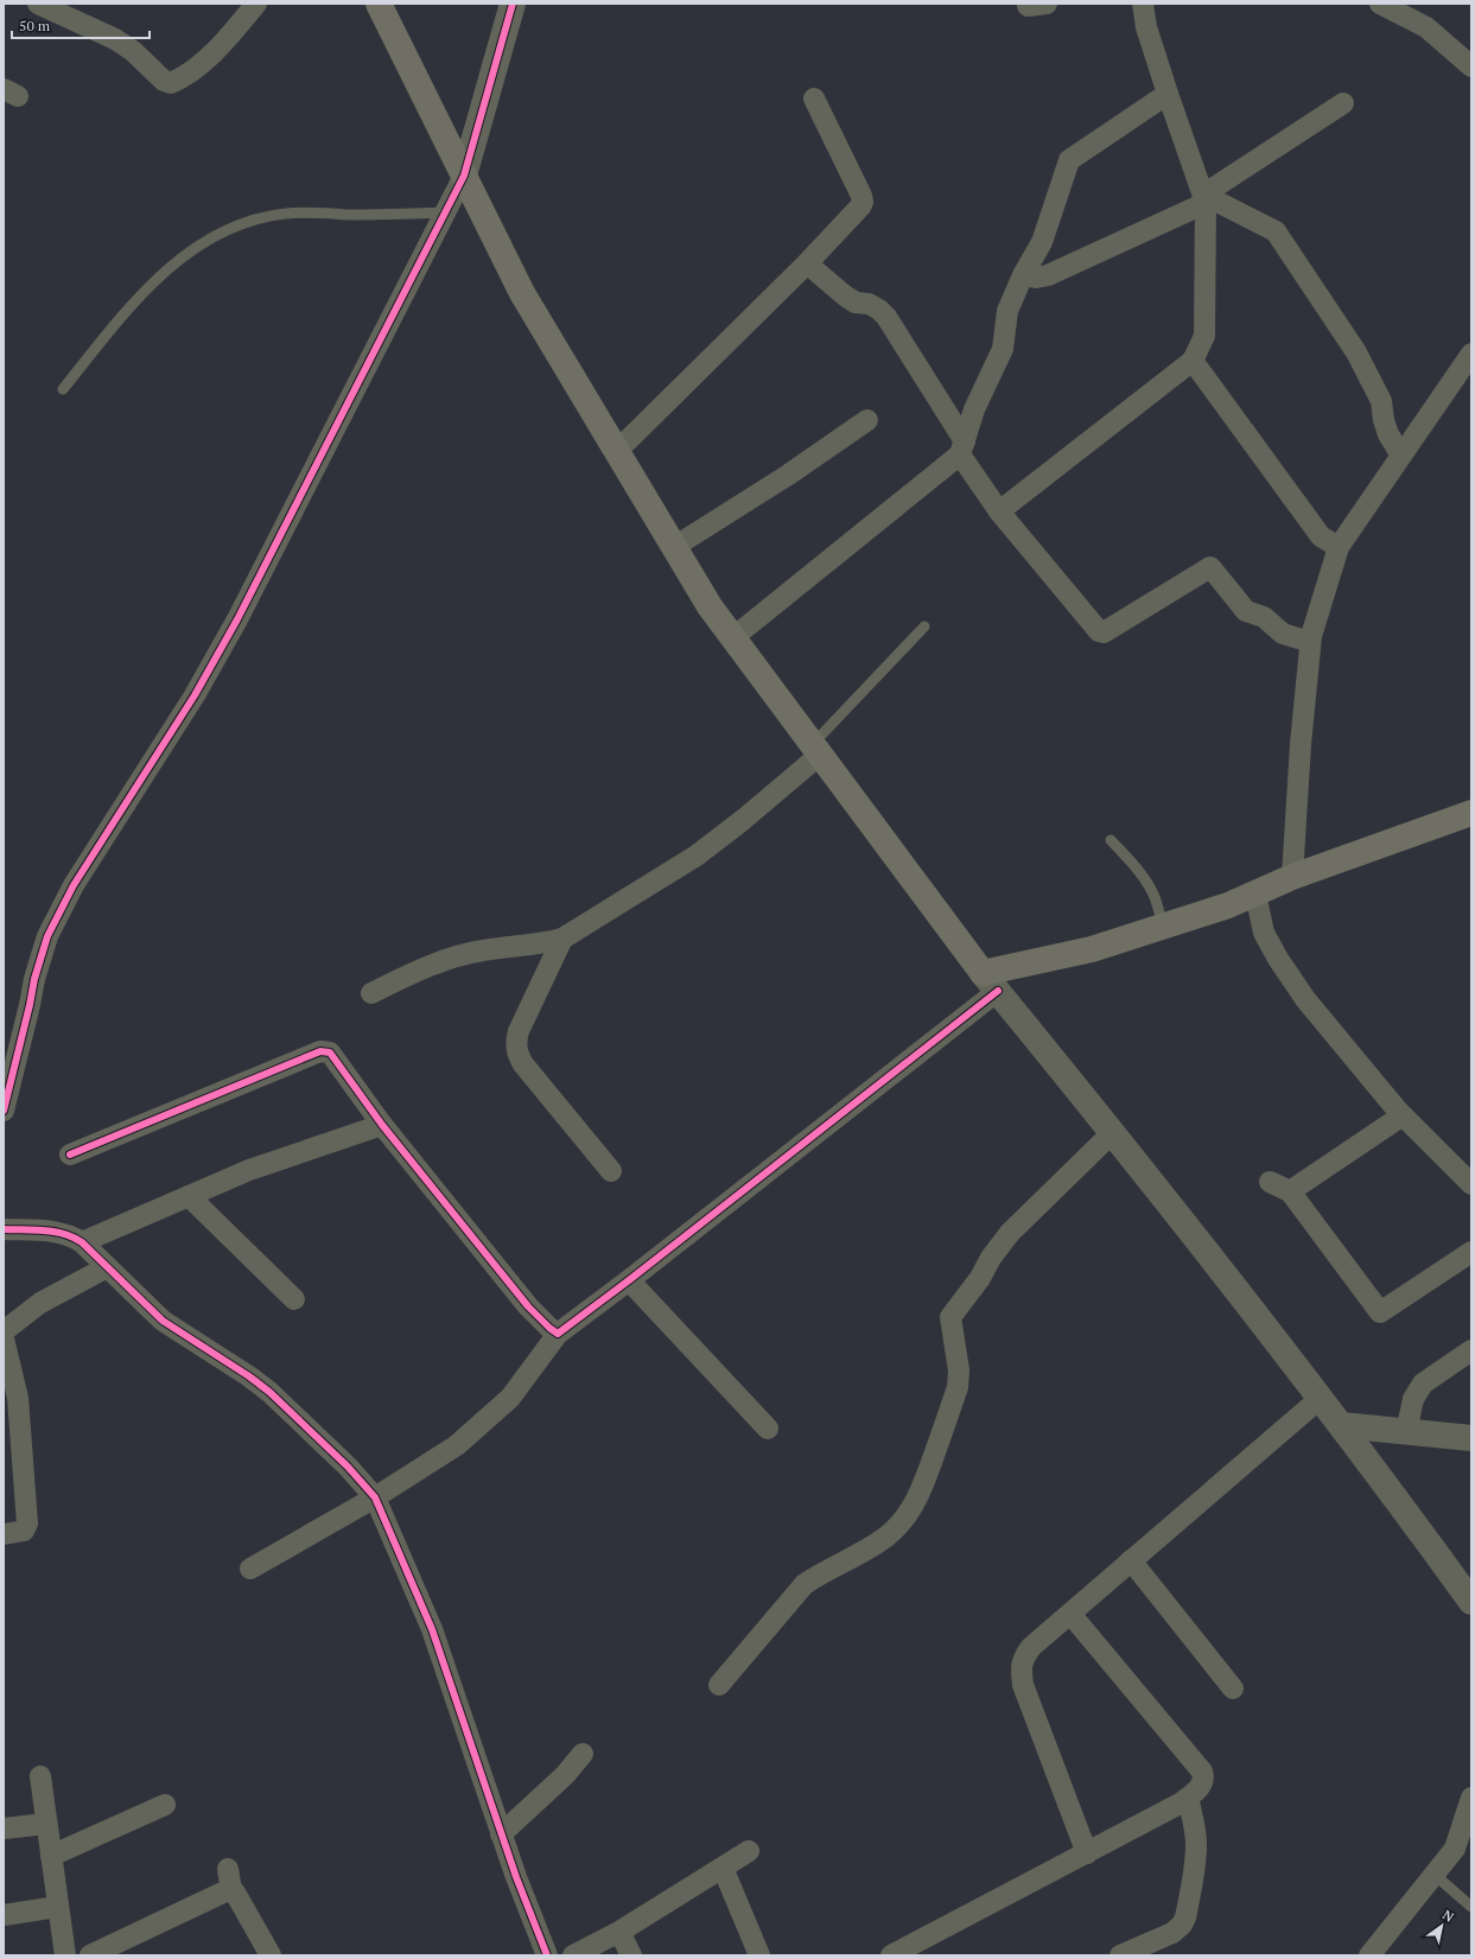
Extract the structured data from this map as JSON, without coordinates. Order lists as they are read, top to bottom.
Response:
{
  "scale_bar": "50 m",
  "north": "top right"
}
